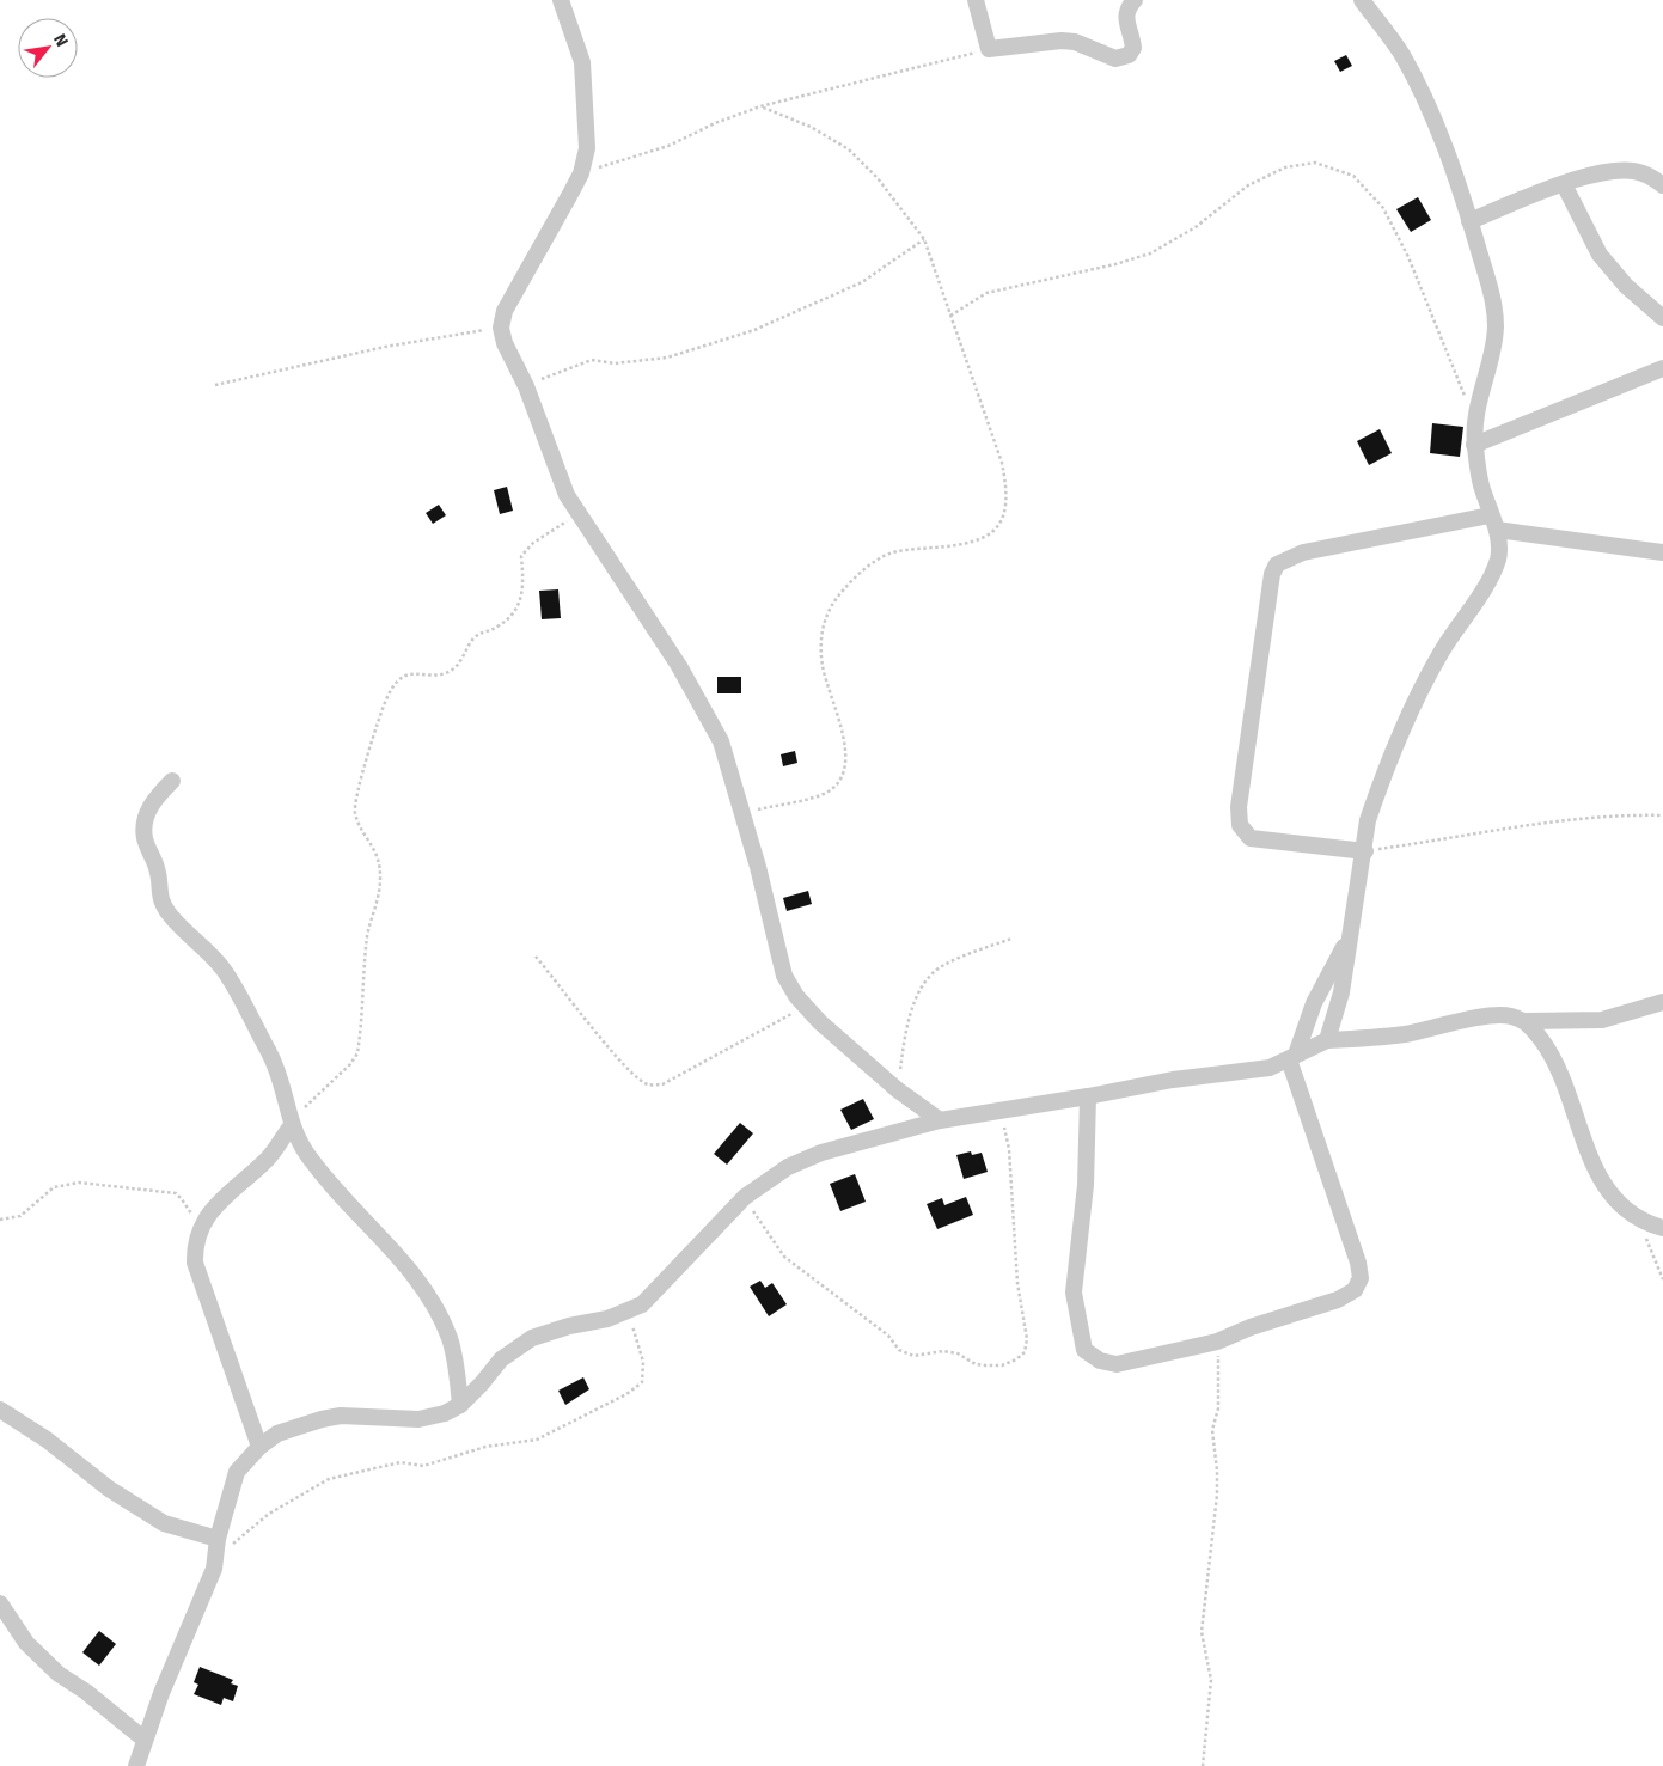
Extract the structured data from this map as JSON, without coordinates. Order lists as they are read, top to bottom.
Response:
{
  "north": "top right"
}
